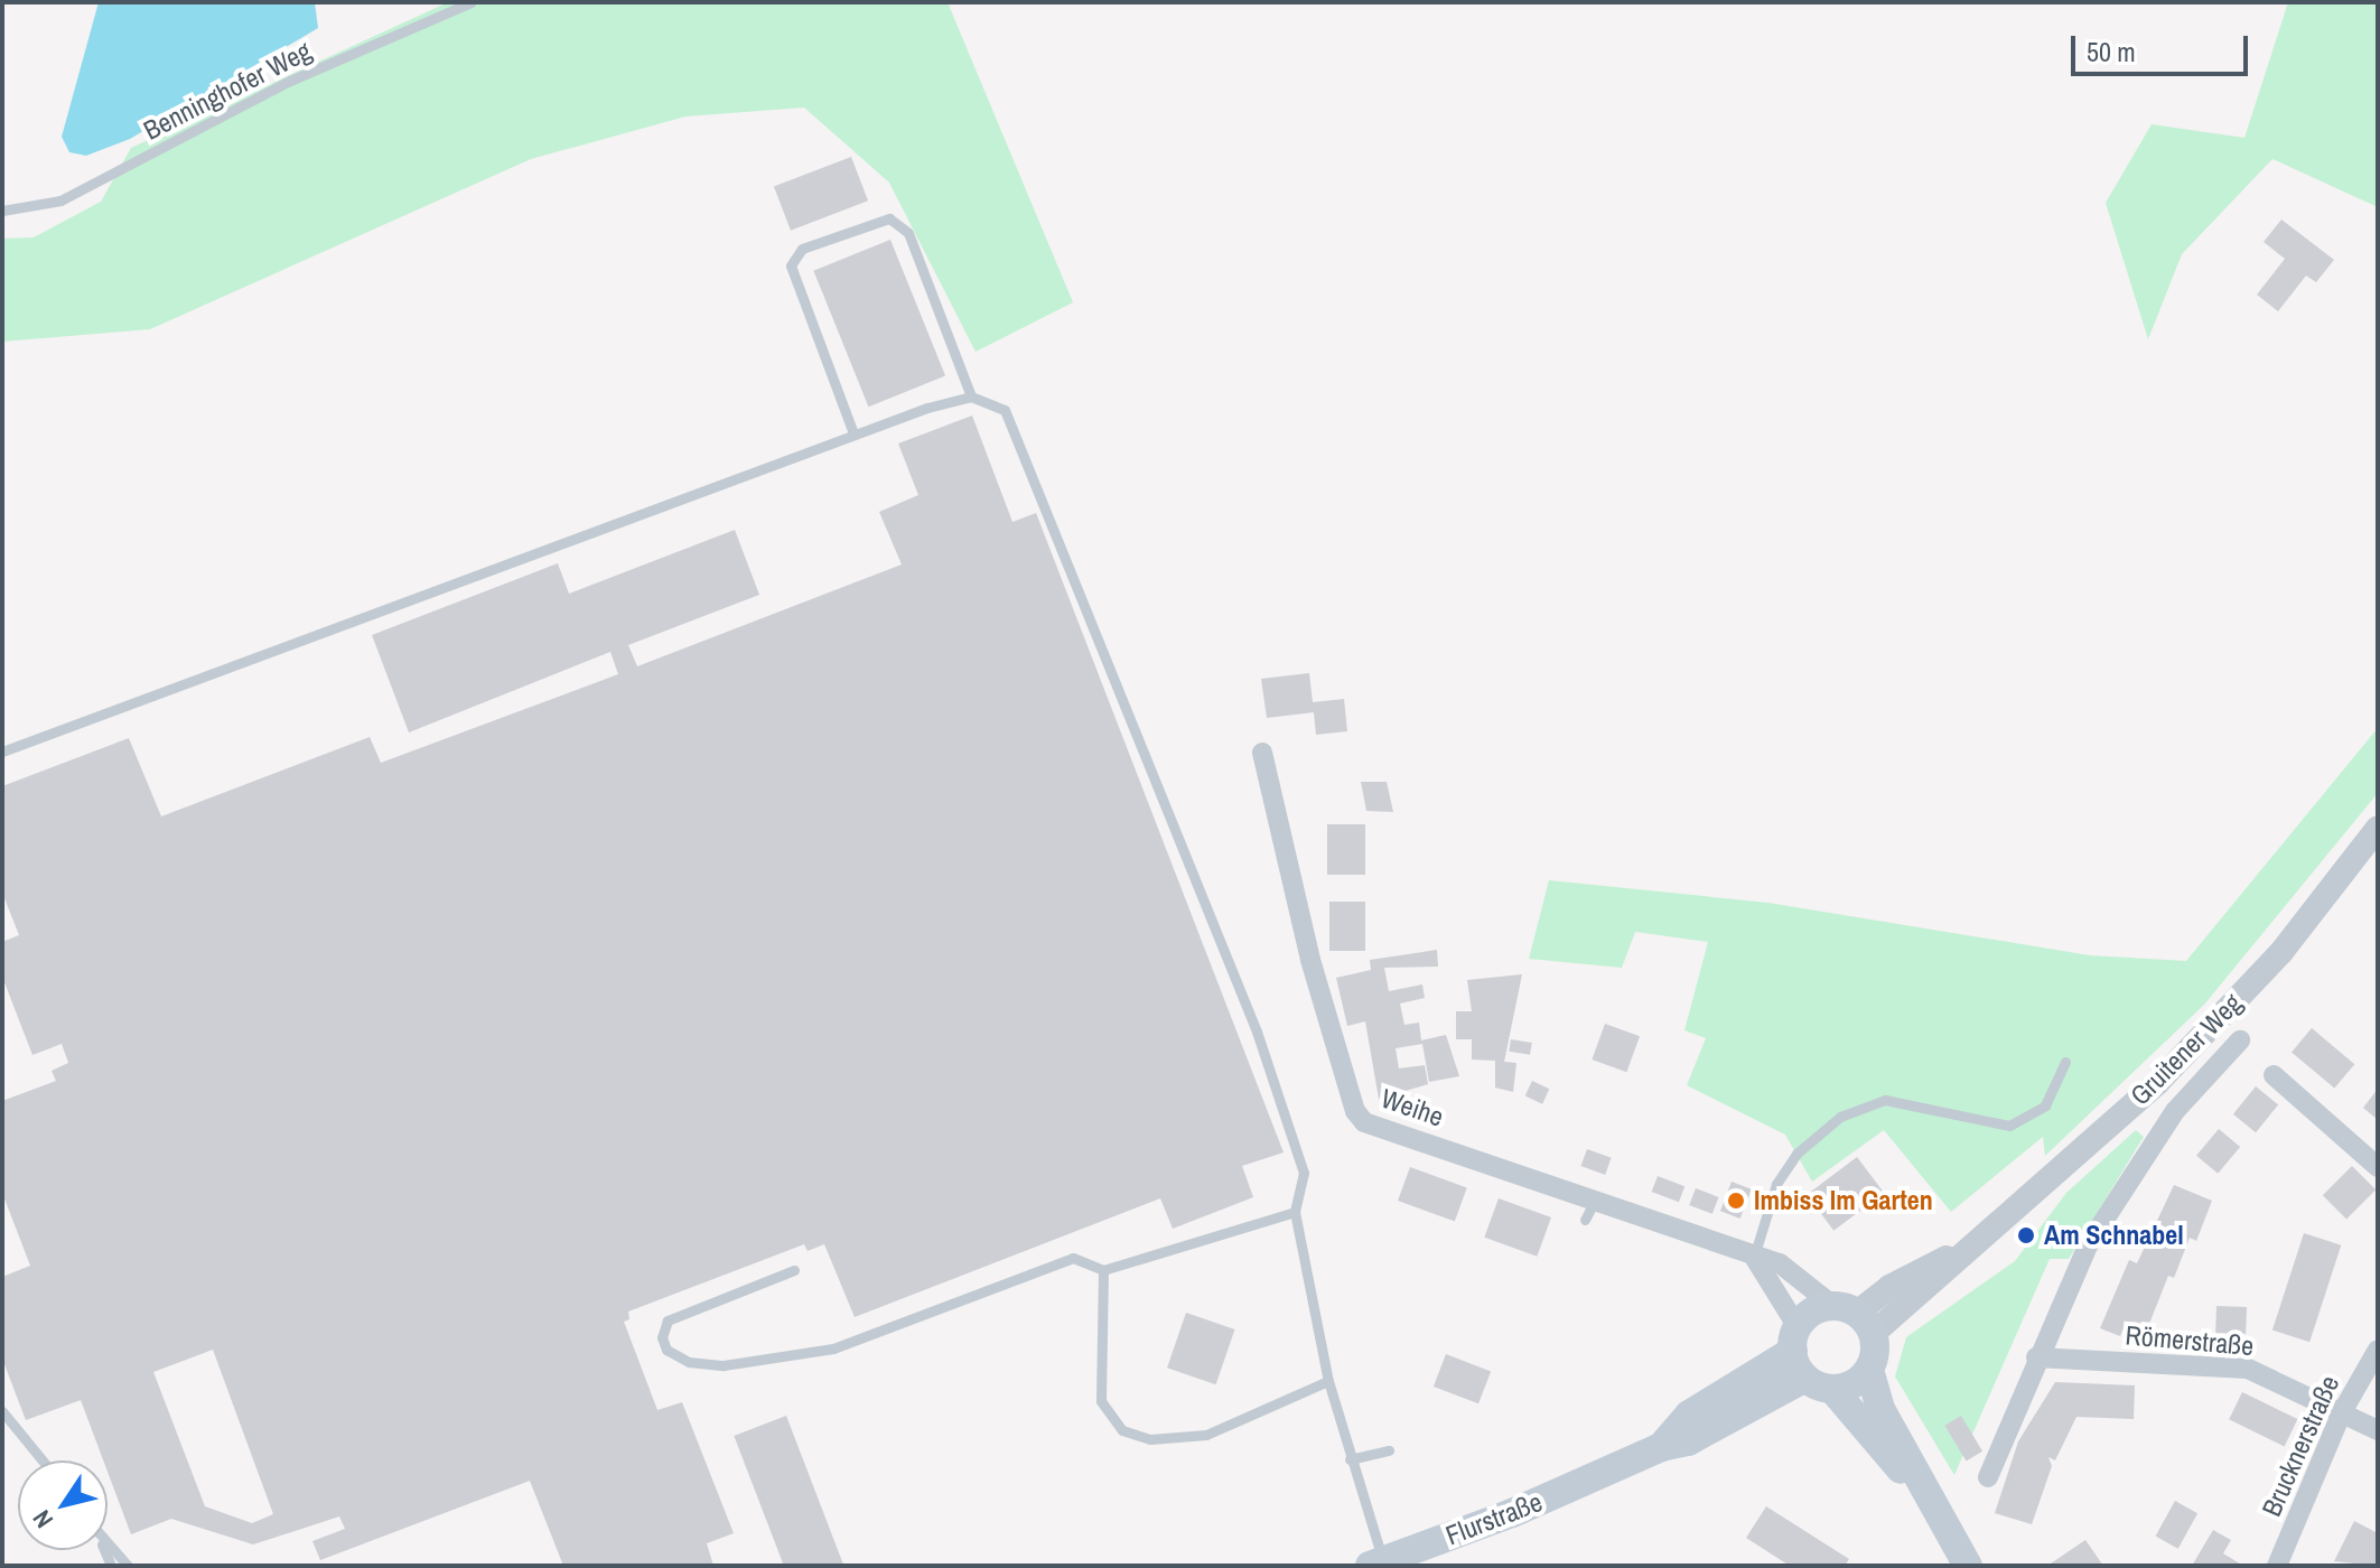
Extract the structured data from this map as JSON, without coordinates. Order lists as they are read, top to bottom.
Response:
{
  "streets": {
    "main road": ["Flurstraße"],
    "street": [
      "Gruitener Weg",
      "Weihe",
      "Römerstraße",
      "Brucknerstraße"
    ],
    "lane": ["Benninghofer Weg"]
  },
  "crossings": [
    ["Gruitener Weg", "Weihe"],
    ["Römerstraße", "Brucknerstraße"]
  ],
  "places": ["Imbiss Im Garten", "Am Schnabel"],
  "scale_bar": "50 m",
  "north": "bottom left"
}
